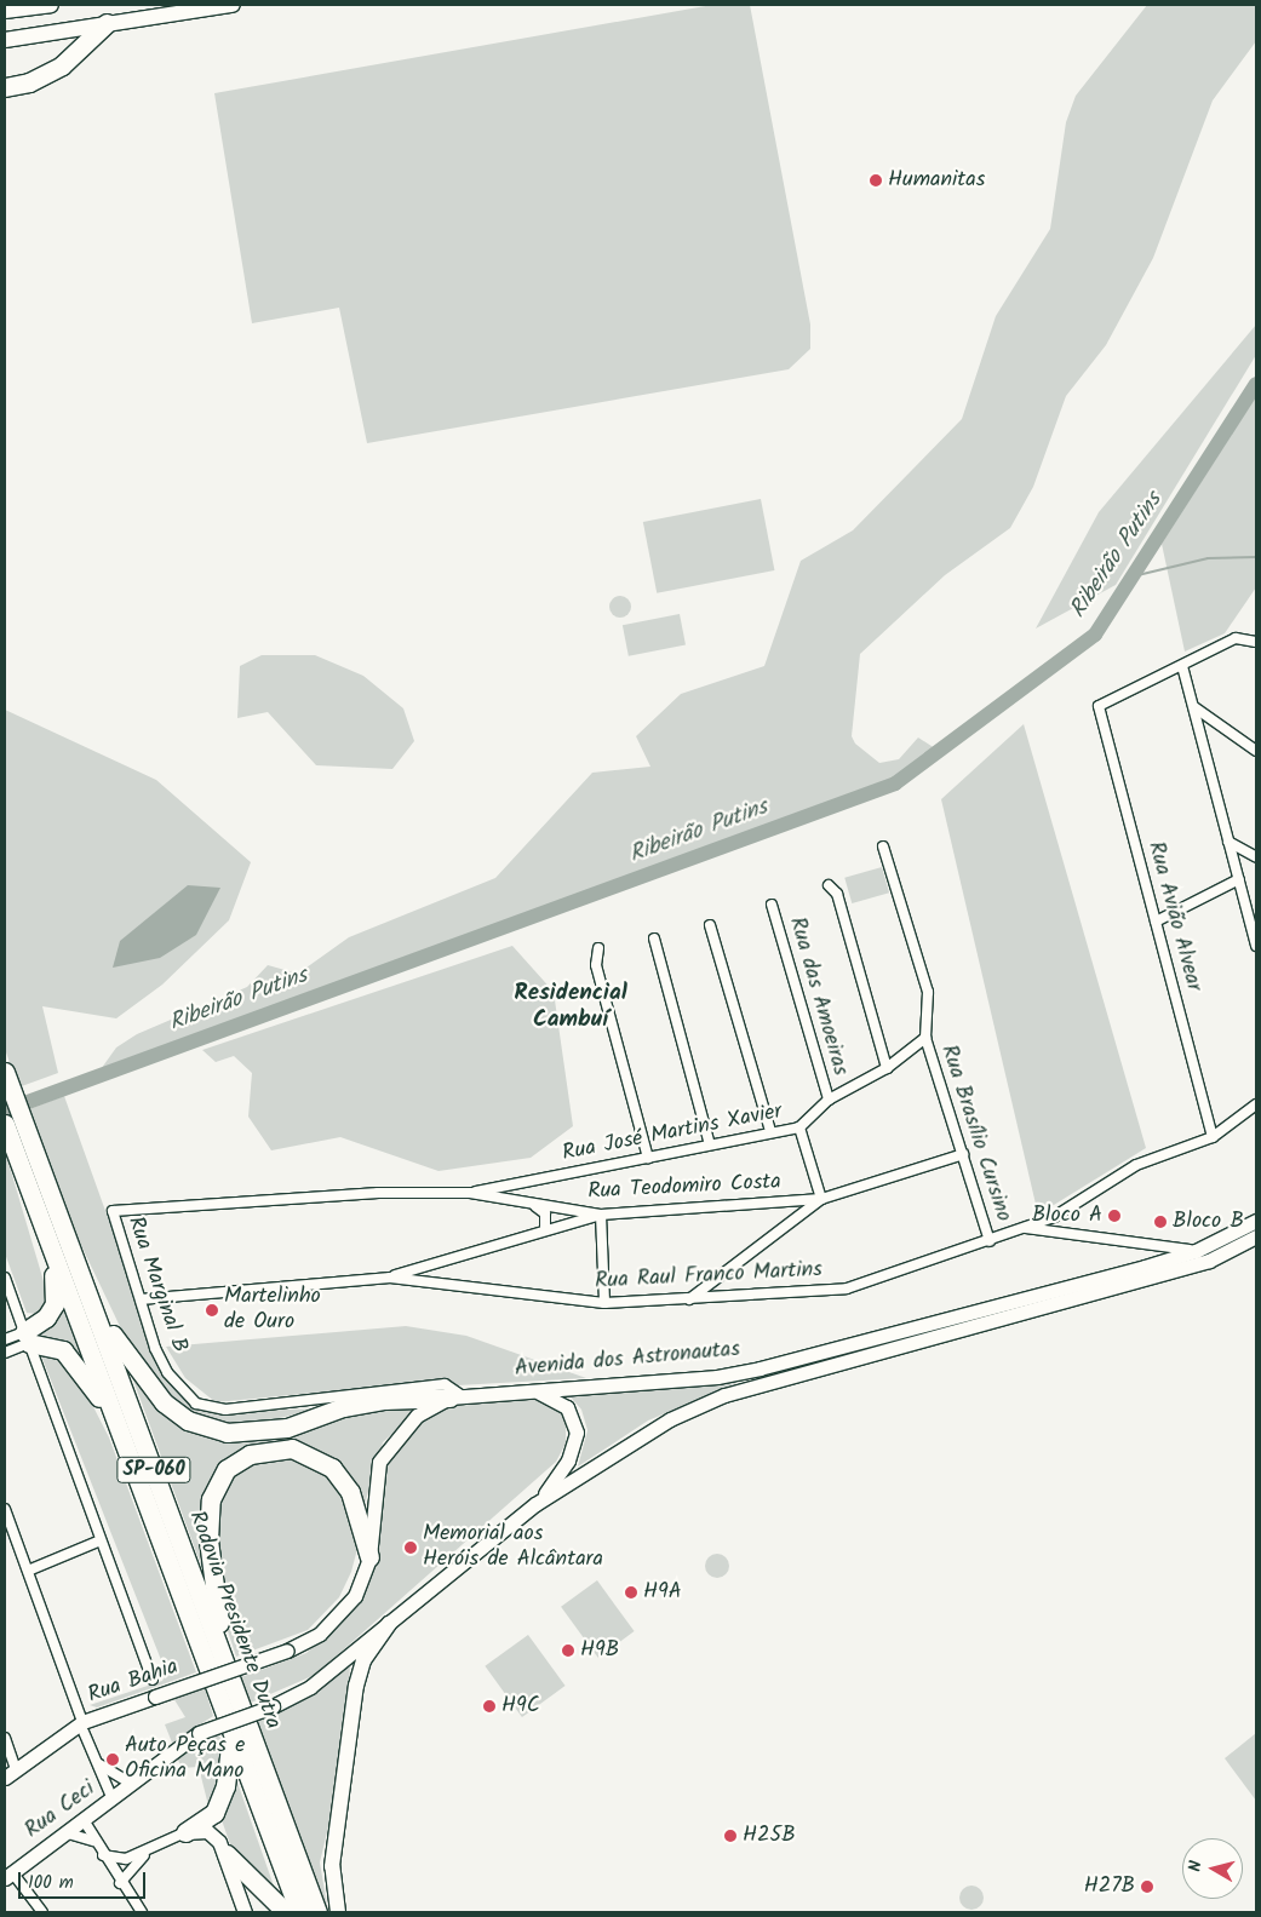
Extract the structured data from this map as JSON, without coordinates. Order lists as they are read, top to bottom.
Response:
{
  "streets": {
    "highway": ["SP-060", "Rodovia Presidente Dutra"],
    "main road": ["Avenida dos Astronautas", "Rua Bahia", "Rua Ceci"],
    "street": [
      "Rua Avião Alvear",
      "Rua das Amoeiras",
      "Rua José Martins Xavier",
      "Rua Brasílio Cursino",
      "Rua Teodomiro Costa",
      "Rua Raul Franco Martins",
      "Rua Marginal B"
    ]
  },
  "crossings": [
    ["Rua das Amoeiras", "Rua José Martins Xavier"],
    ["Rua José Martins Xavier", "Rua Brasílio Cursino"],
    ["Rua José Martins Xavier", "Rua Teodomiro Costa"],
    ["Rua Brasílio Cursino", "Rua Teodomiro Costa"],
    ["Rua Brasílio Cursino", "Rua Raul Franco Martins"],
    ["Rua Teodomiro Costa", "Rua Marginal B"],
    ["Rua Raul Franco Martins", "Rua Marginal B"],
    ["Rua Raul Franco Martins", "Avenida dos Astronautas"],
    ["Avenida dos Astronautas", "Rua Bahia"],
    ["Avenida dos Astronautas", "Rua Ceci"]
  ],
  "districts": ["Residencial Cambuí"],
  "water": ["Ribeirão Putins"],
  "places": [
    "Humanitas",
    "Bloco A",
    "Bloco B",
    "Martelinho de Ouro",
    "Memorial aos Heróis de Alcântara",
    "H9A",
    "H9B",
    "H9C",
    "Auto Peças e Oficina Mano",
    "H25B",
    "H27B"
  ],
  "scale_bar": "100 m",
  "north": "left"
}
